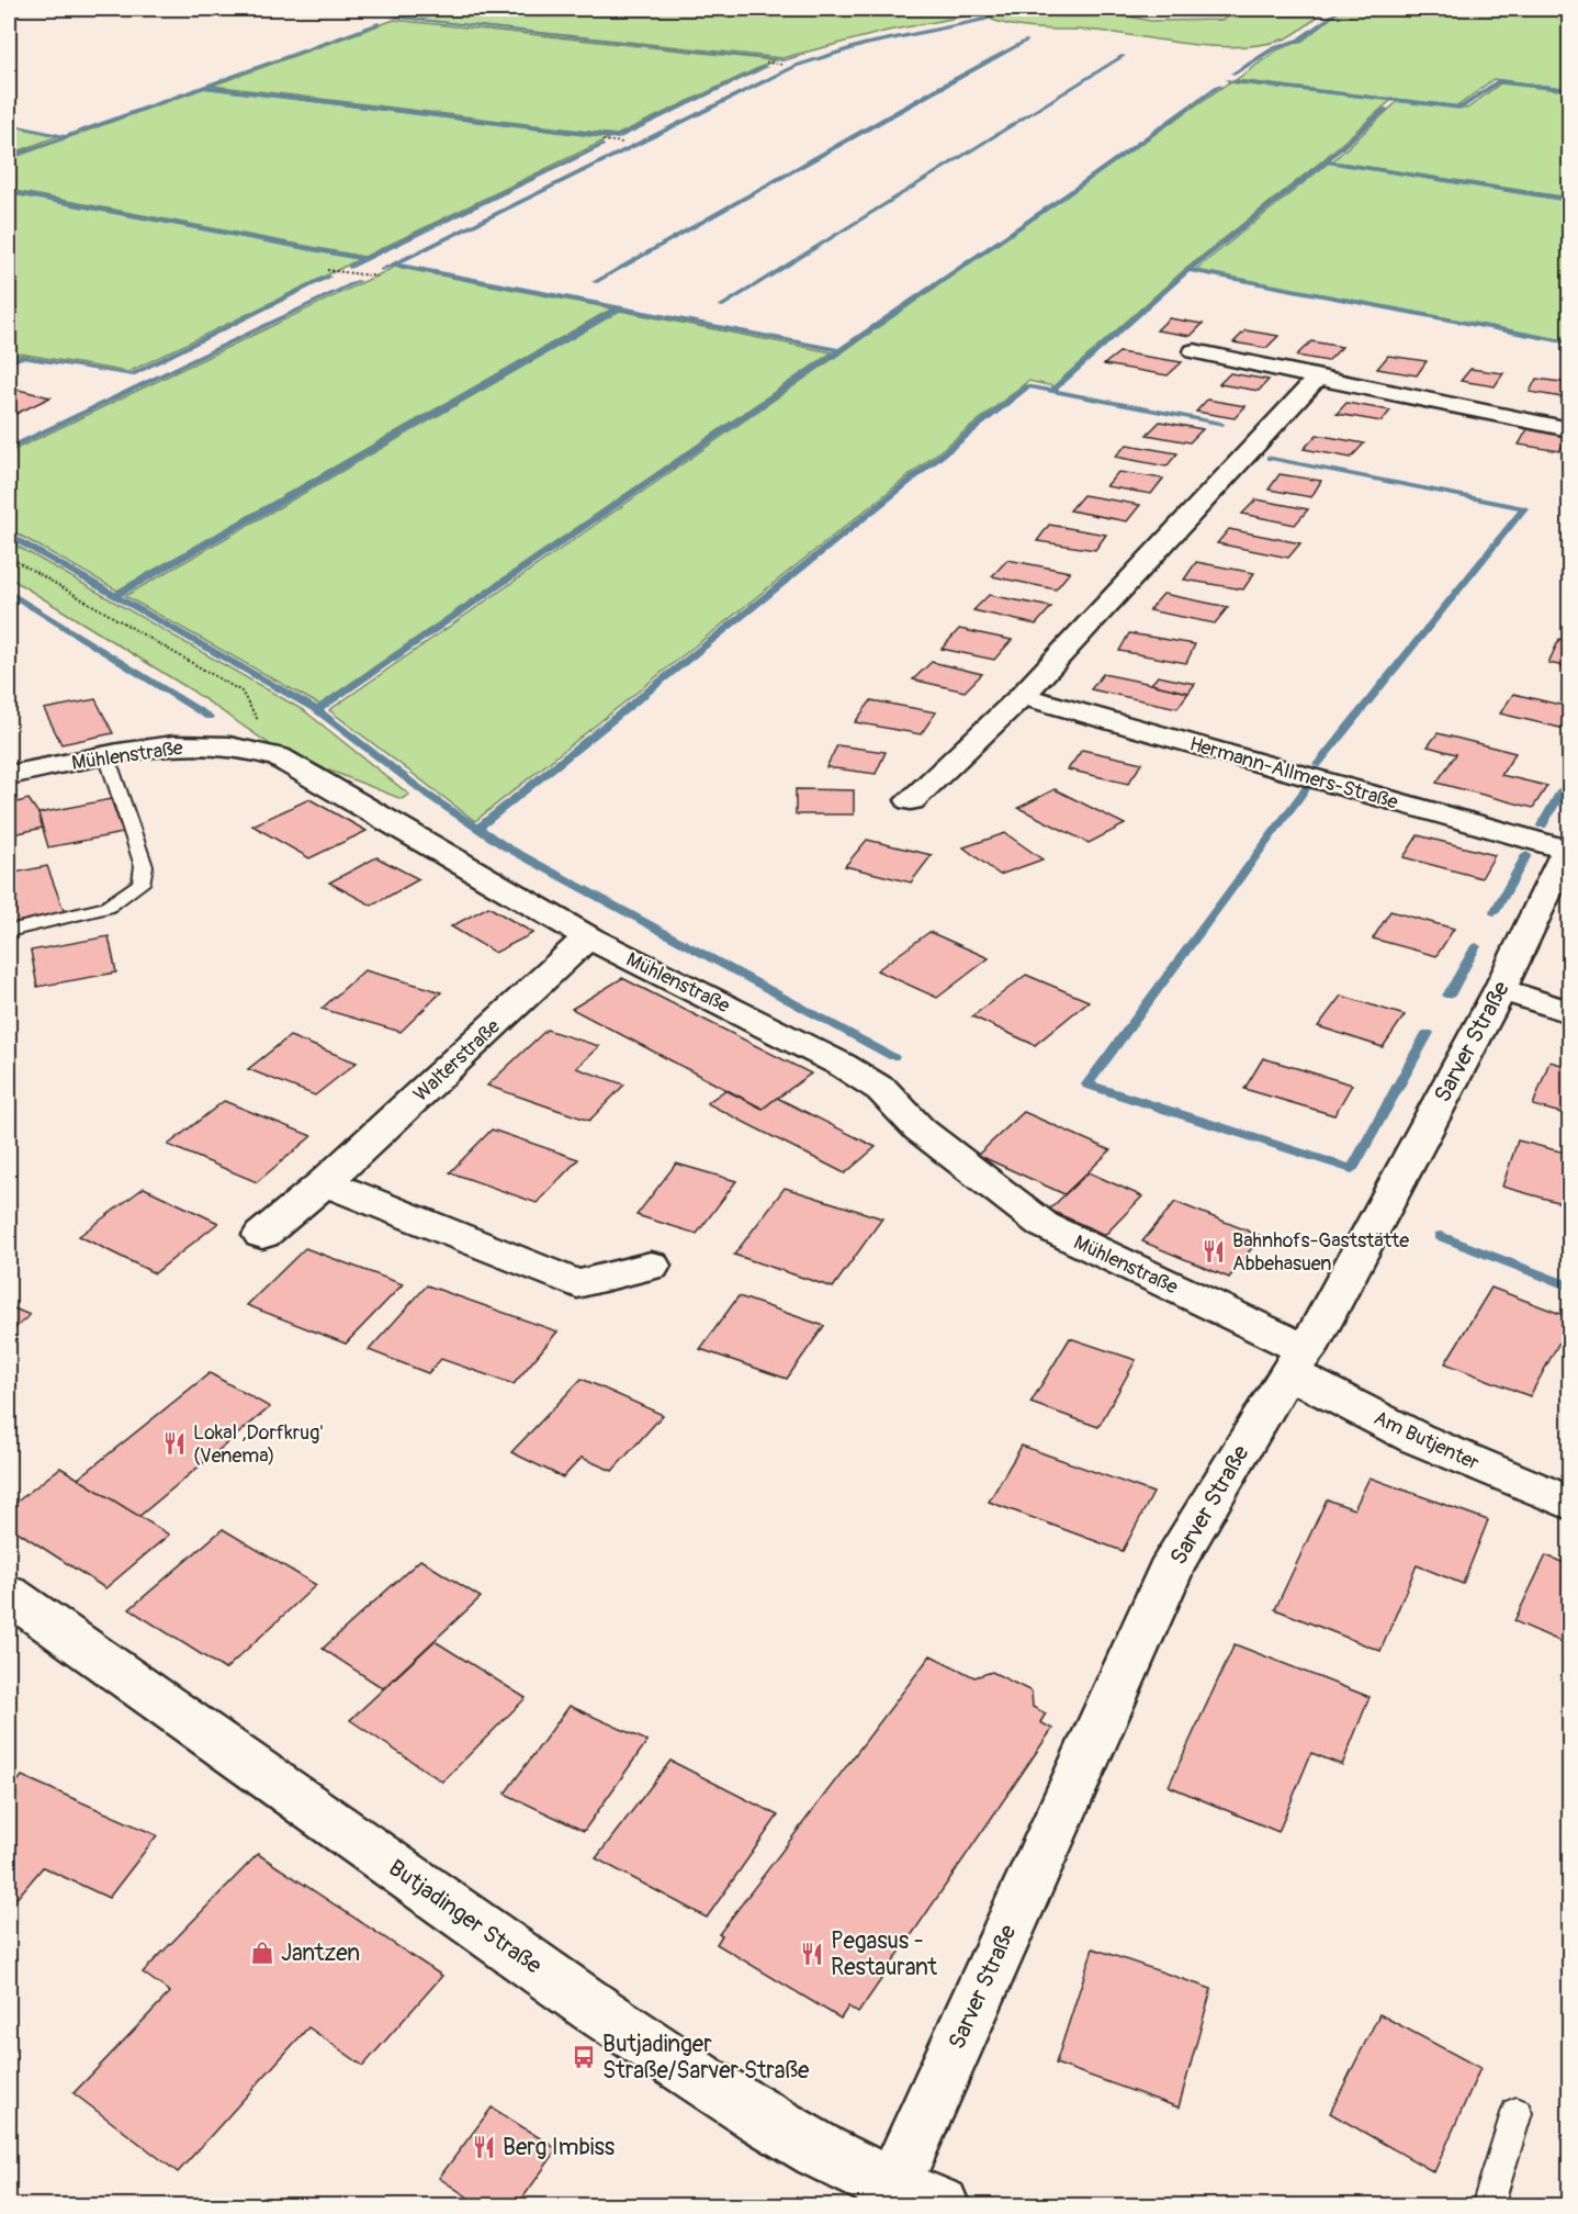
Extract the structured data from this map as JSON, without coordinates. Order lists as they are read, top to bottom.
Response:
{
  "streets": {
    "street": [
      "Mühlenstraße",
      "Hermann-Allmers-Straße",
      "Sarver Straße",
      "Walterstraße",
      "Am Butjenter",
      "Butjadinger Straße"
    ]
  },
  "crossings": [
    ["Mühlenstraße", "Sarver Straße"],
    ["Mühlenstraße", "Walterstraße"],
    ["Mühlenstraße", "Am Butjenter"],
    ["Hermann-Allmers-Straße", "Sarver Straße"],
    ["Sarver Straße", "Am Butjenter"],
    ["Sarver Straße", "Butjadinger Straße"]
  ],
  "places": {
    "restaurant": [
      "Bahnhofs-Gaststätte Abbehasuen",
      "Lokal ,Dorfkrug' (Venema)",
      "Pegasus - Restaurant",
      "Berg Imbiss"
    ],
    "shop": ["Jantzen"],
    "bus stop": ["Butjadinger Straße/Sarver Straße"]
  }
}
